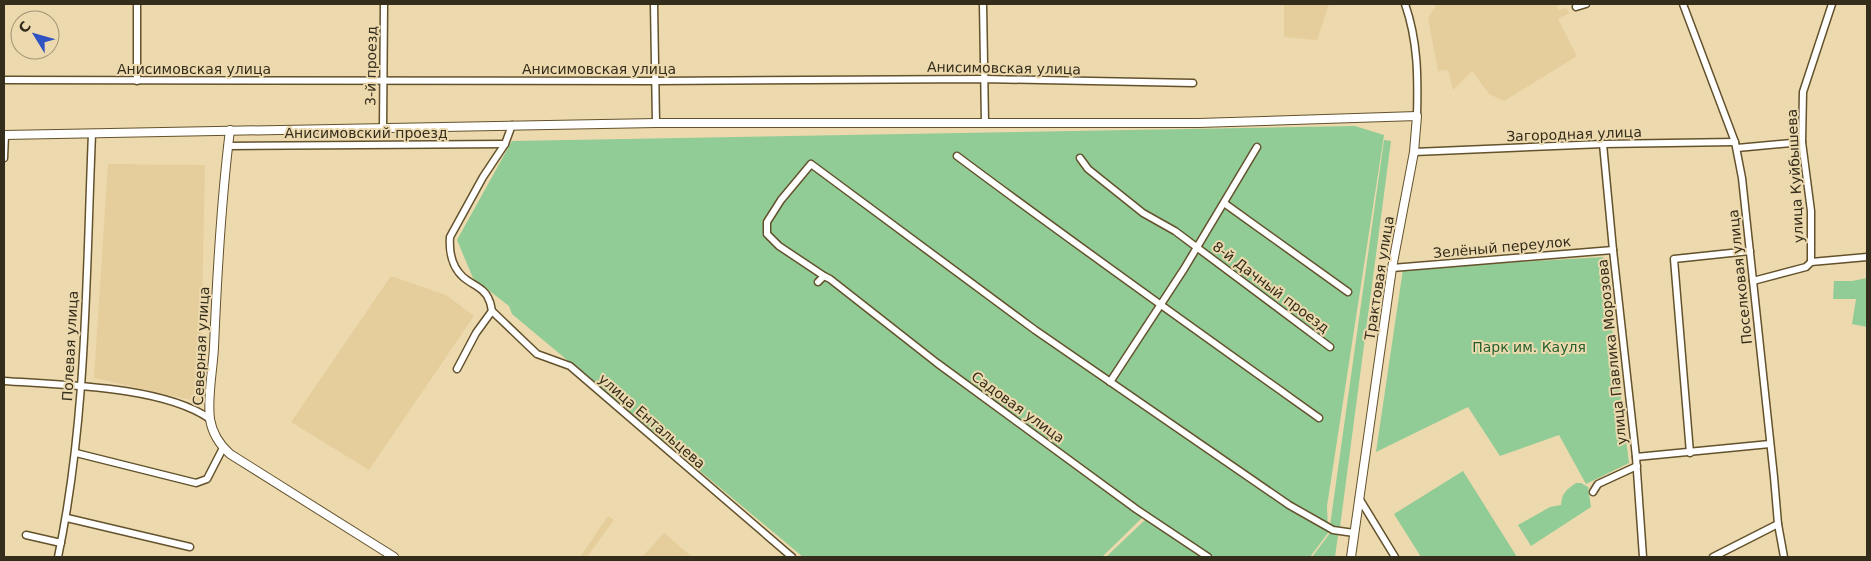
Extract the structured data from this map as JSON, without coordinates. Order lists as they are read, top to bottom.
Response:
{
  "streets": {
    "street": [
      "3-й проезд",
      "Анисимовская улица",
      "Анисимовский проезд",
      "Загородная улица",
      "улица Куйбышева",
      "Зелёный переулок",
      "Поселковая улица",
      "Трактовая улица",
      "8-й Дачный проезд",
      "Полевая улица",
      "Северная улица",
      "улица Павлика Морозова",
      "Садовая улица",
      "улица Ентальцева"
    ]
  },
  "crossings": [
    ["3-й проезд", "Анисимовская улица"],
    ["Анисимовский проезд", "Северная улица"],
    ["Загородная улица", "улица Куйбышева"],
    ["Загородная улица", "Поселковая улица"],
    ["Загородная улица", "Трактовая улица"],
    ["Загородная улица", "улица Павлика Морозова"],
    ["Зелёный переулок", "Трактовая улица"],
    ["Зелёный переулок", "улица Павлика Морозова"]
  ],
  "parks": ["Парк им. Кауля"],
  "north": "top left"
}
